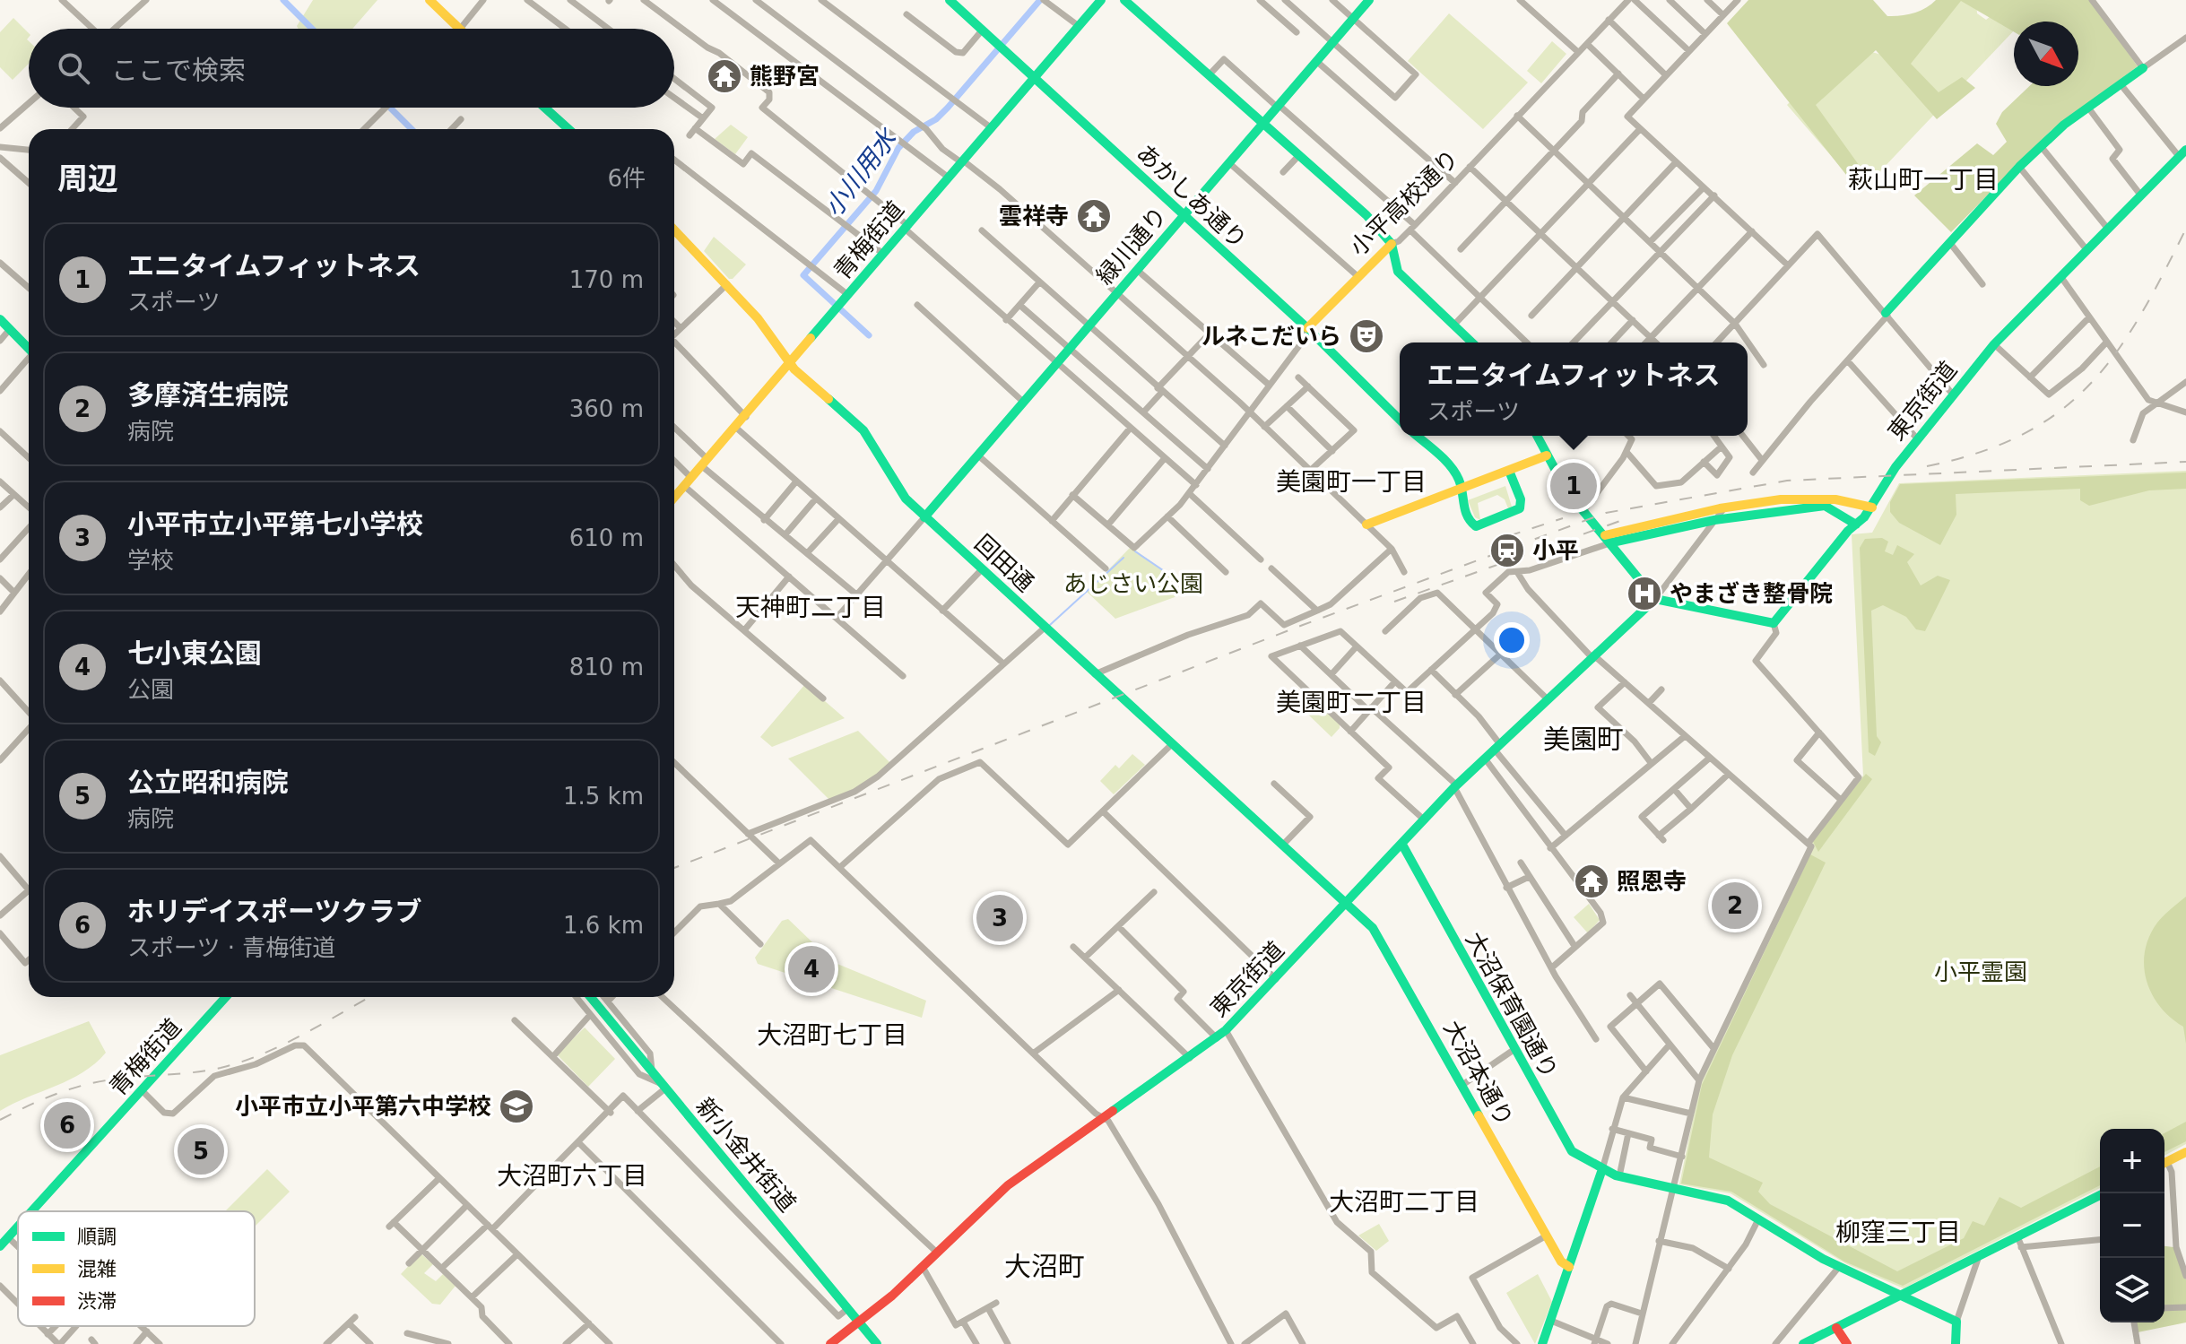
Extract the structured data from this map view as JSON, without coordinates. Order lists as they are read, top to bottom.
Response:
{
  "streets": {
    "street": [
      "あかしあ通り",
      "小平高校通り",
      "青梅街道",
      "緑川通り",
      "東京街道",
      "回田通",
      "大沼保育園通り",
      "大沼本通り",
      "新小金井街道"
    ]
  },
  "crossings": [
    ["あかしあ通り", "小平高校通り"],
    ["あかしあ通り", "青梅街道"],
    ["あかしあ通り", "緑川通り"],
    ["青梅街道", "回田通"],
    ["緑川通り", "回田通"],
    ["東京街道", "回田通"],
    ["東京街道", "大沼保育園通り"],
    ["東京街道", "大沼本通り"],
    ["東京街道", "新小金井街道"],
    ["回田通", "大沼本通り"]
  ],
  "districts": [
    "萩山町一丁目",
    "美園町一丁目",
    "天神町二丁目",
    "美園町二丁目",
    "美園町",
    "大沼町七丁目",
    "大沼町六丁目",
    "大沼町二丁目",
    "柳窪三丁目",
    "大沼町"
  ],
  "water": ["小川用水"],
  "parks": ["あじさい公園", "小平霊園"],
  "places": {
    "temple": ["熊野宮", "雲祥寺", "照恩寺"],
    "theatre": ["ルネこだいら"],
    "station": ["小平"],
    "hospital": ["やまざき整骨院"],
    "school or university": ["小平市立小平第六中学校"]
  },
  "legend": ["順調", "混雑", "渋滞"],
  "north": "bottom right",
  "page": {
    "search": "ここで検索",
    "heading": ["周辺", "6件"],
    "list": [
      {
        "mark": "1",
        "name": "エニタイムフィットネス",
        "note": "スポーツ",
        "value": "170 m"
      },
      {
        "mark": "2",
        "name": "多摩済生病院",
        "note": "病院",
        "value": "360 m"
      },
      {
        "mark": "3",
        "name": "小平市立小平第七小学校",
        "note": "学校",
        "value": "610 m"
      },
      {
        "mark": "4",
        "name": "七小東公園",
        "note": "公園",
        "value": "810 m"
      },
      {
        "mark": "5",
        "name": "公立昭和病院",
        "note": "病院",
        "value": "1.5 km"
      },
      {
        "mark": "6",
        "name": "ホリデイスポーツクラブ",
        "note": "スポーツ · 青梅街道",
        "value": "1.6 km"
      }
    ],
    "popup": ["エニタイムフィットネス", "スポーツ"],
    "pins": [
      "1",
      "2",
      "3",
      "4",
      "6",
      "5"
    ],
    "map_buttons": ["+", "−"]
  }
}
